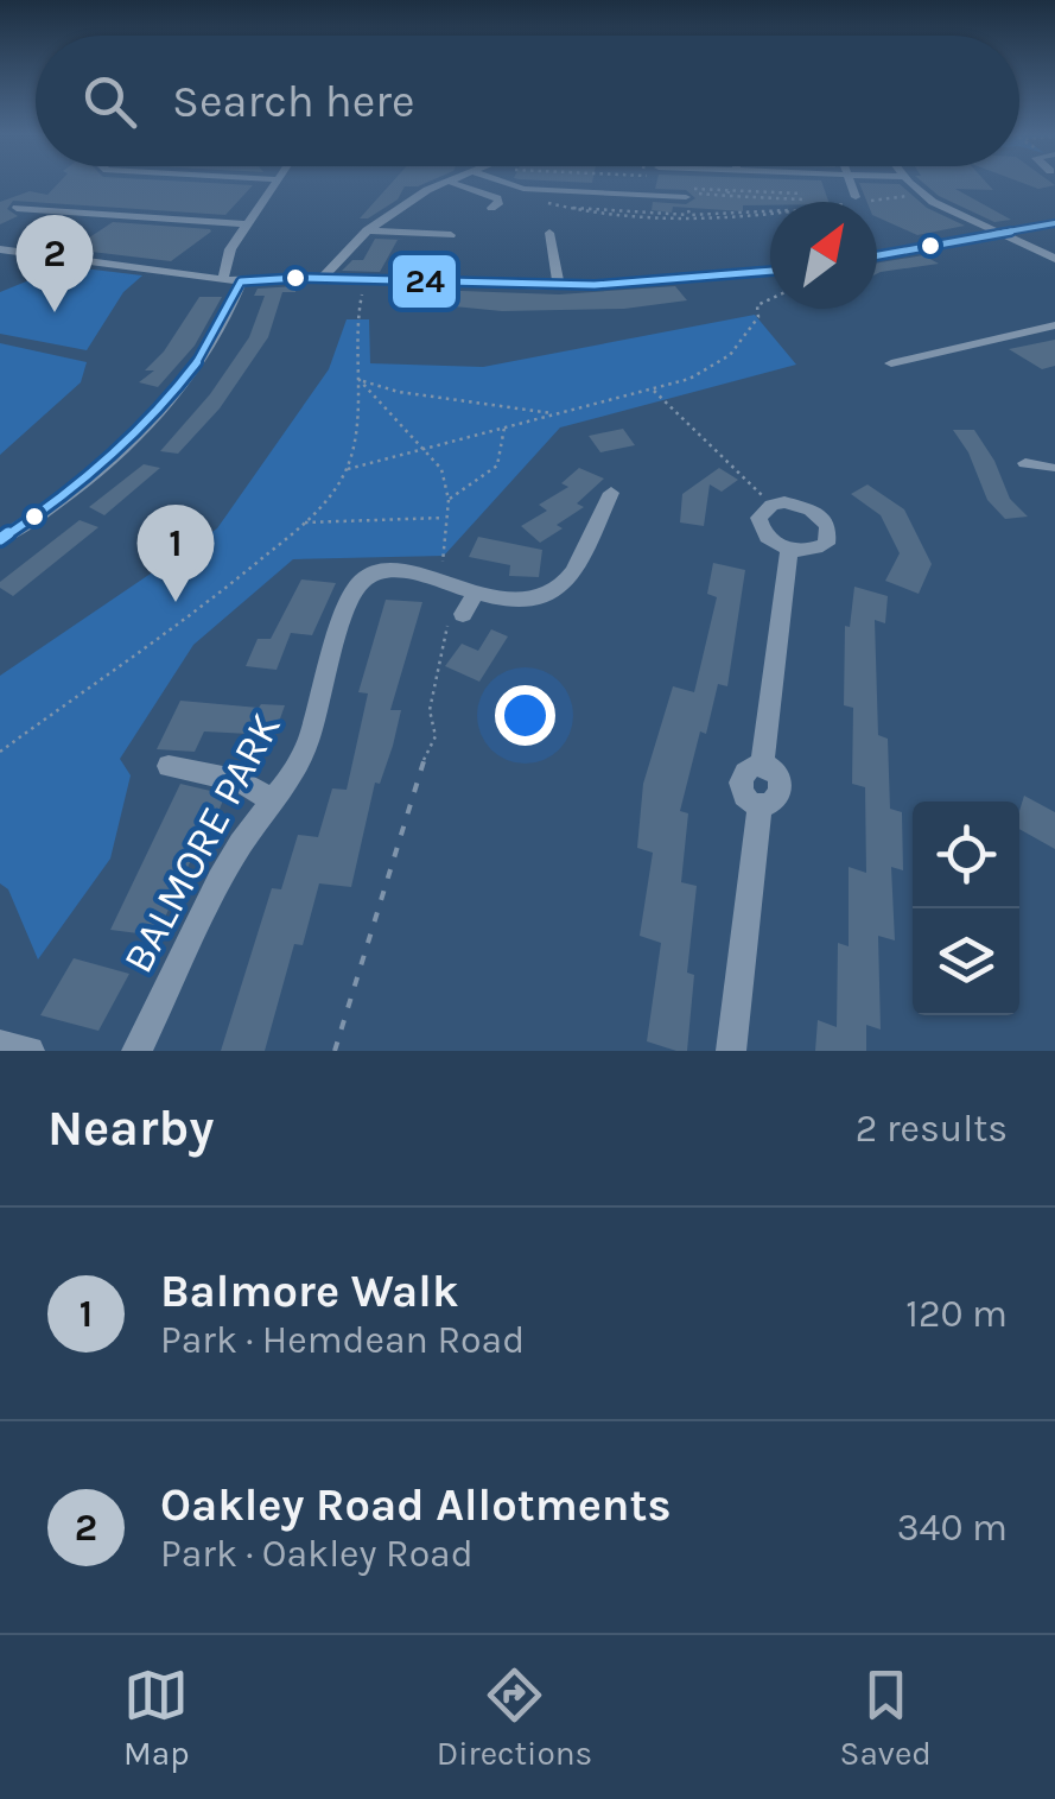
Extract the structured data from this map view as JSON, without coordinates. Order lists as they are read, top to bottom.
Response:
{
  "streets": {
    "street": ["BALMORE PARK"]
  },
  "lines": ["transit line 24"],
  "north": "top right",
  "page": {
    "search": "Search here",
    "pins": ["2", "1"],
    "heading": ["Nearby", "2 results"],
    "list": [
      {
        "mark": "1",
        "name": "Balmore Walk",
        "note": "Park · Hemdean Road",
        "value": "120 m"
      },
      {
        "mark": "2",
        "name": "Oakley Road Allotments",
        "note": "Park · Oakley Road",
        "value": "340 m"
      }
    ],
    "nav": ["Map", "Directions", "Saved"]
  }
}
